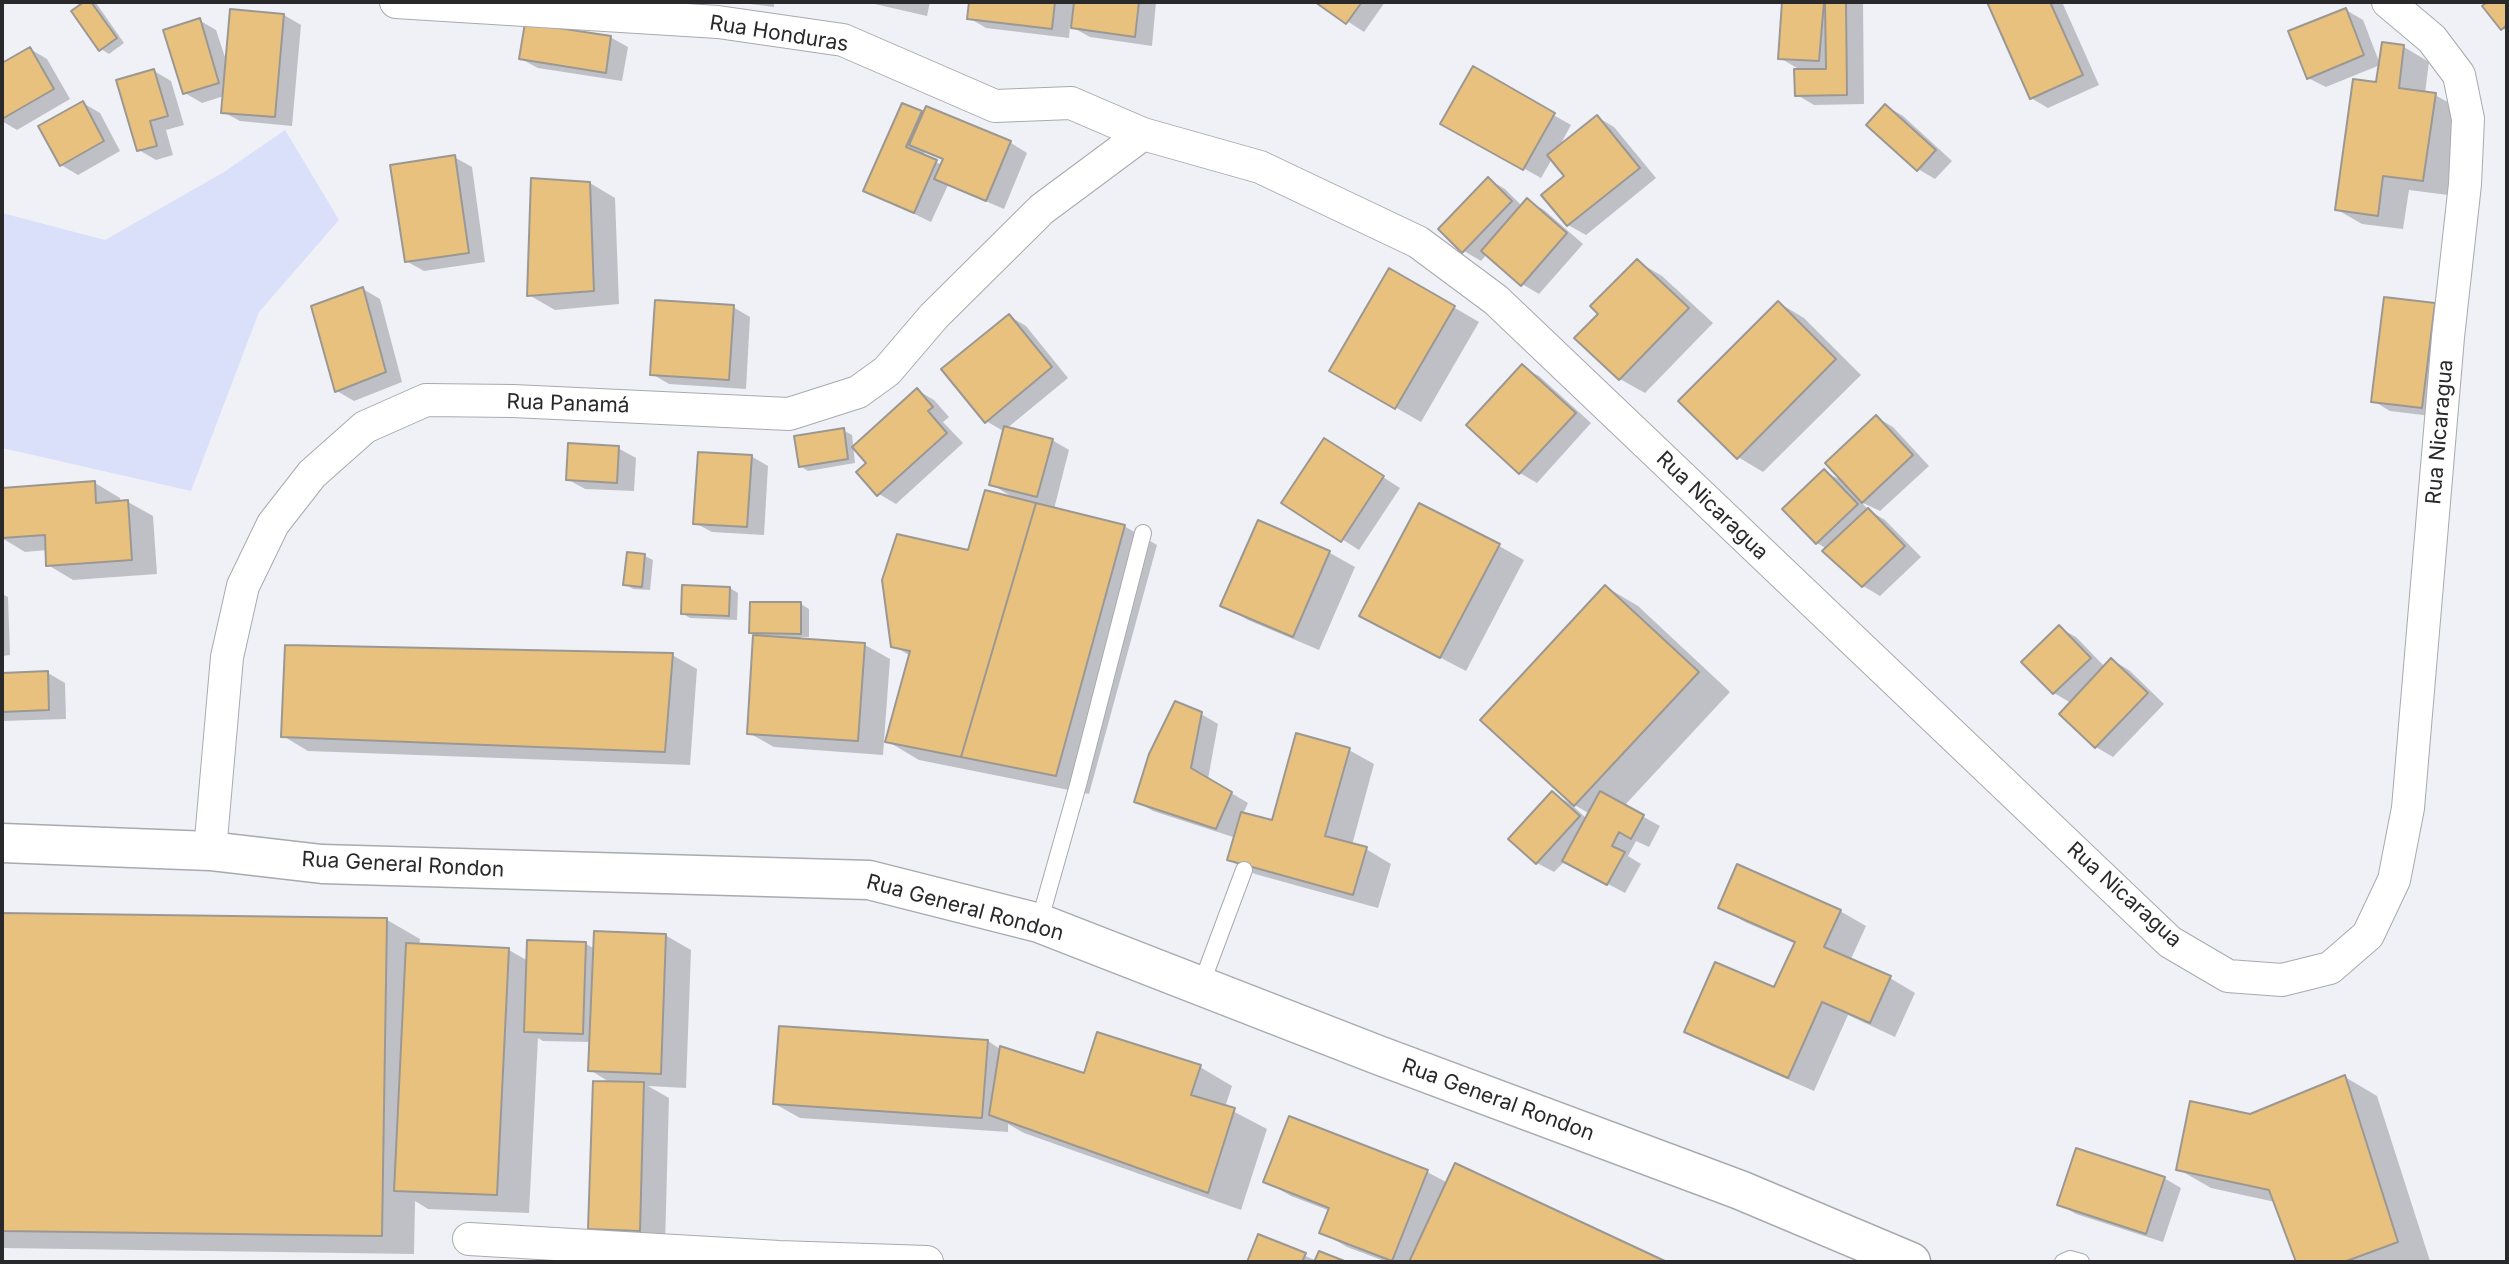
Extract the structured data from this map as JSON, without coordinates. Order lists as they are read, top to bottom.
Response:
{
  "streets": {
    "main road": ["Rua General Rondon"],
    "street": ["Rua Honduras", "Rua Panamá", "Rua Nicaragua"]
  },
  "crossings": [
    ["Rua Honduras", "Rua Panamá"],
    ["Rua Honduras", "Rua Nicaragua"],
    ["Rua Panamá", "Rua Nicaragua"],
    ["Rua Panamá", "Rua General Rondon"]
  ]
}
